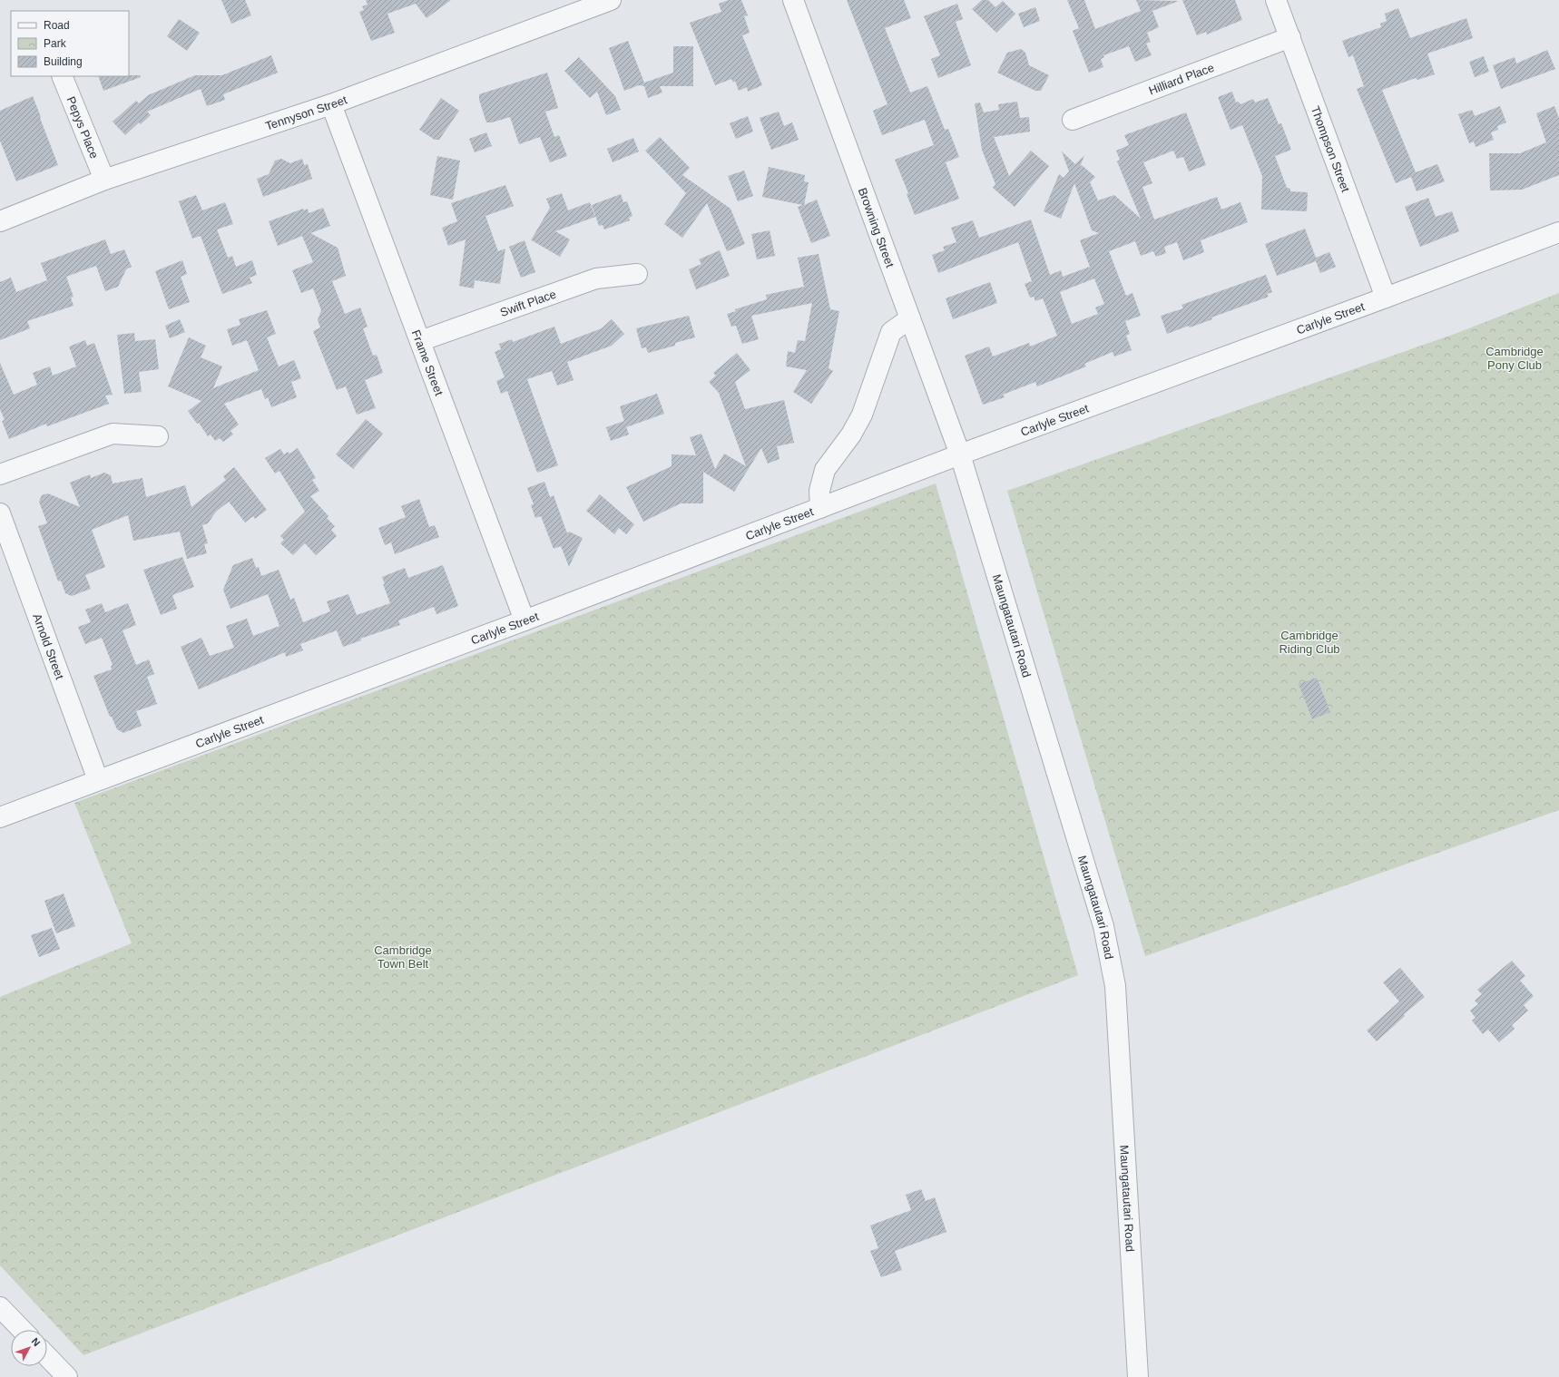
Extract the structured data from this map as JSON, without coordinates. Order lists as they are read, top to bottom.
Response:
{
  "streets": {
    "street": [
      "Hilliard Place",
      "Tennyson Street",
      "Pepys Place",
      "Thompson Street",
      "Browning Street",
      "Swift Place",
      "Carlyle Street",
      "Frame Street",
      "Maungatautari Road",
      "Arnold Street"
    ]
  },
  "crossings": [
    ["Hilliard Place", "Thompson Street"],
    ["Tennyson Street", "Pepys Place"],
    ["Tennyson Street", "Frame Street"],
    ["Thompson Street", "Carlyle Street"],
    ["Browning Street", "Carlyle Street"],
    ["Browning Street", "Maungatautari Road"],
    ["Swift Place", "Frame Street"],
    ["Carlyle Street", "Frame Street"],
    ["Carlyle Street", "Maungatautari Road"],
    ["Carlyle Street", "Arnold Street"]
  ],
  "parks": ["Cambridge Pony Club", "Cambridge Riding Club", "Cambridge Town Belt"],
  "legend": ["Road", "Park", "Building"],
  "north": "top right"
}
